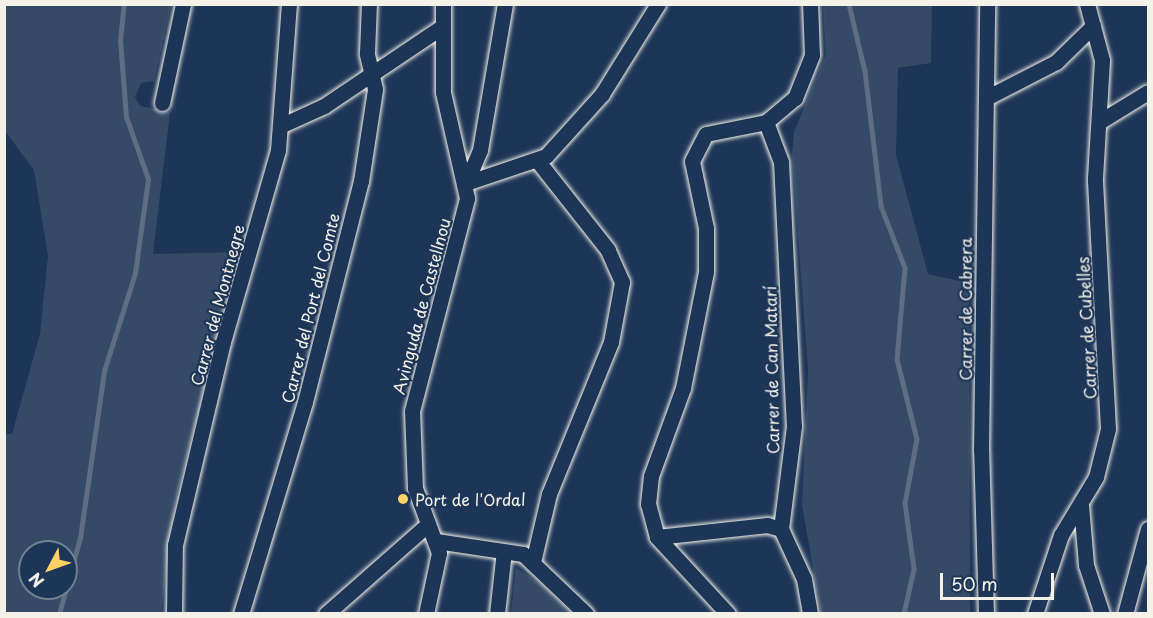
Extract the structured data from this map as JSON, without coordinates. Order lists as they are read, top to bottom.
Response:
{
  "streets": {
    "street": [
      "Carrer del Montnegre",
      "Avinguda de Castellnou",
      "Carrer del Port del Comte",
      "Carrer de Cabrera",
      "Carrer de Cubelles",
      "Carrer de Can Matarí"
    ]
  },
  "places": ["Port de l'Ordal"],
  "scale_bar": "50 m",
  "north": "bottom left"
}
